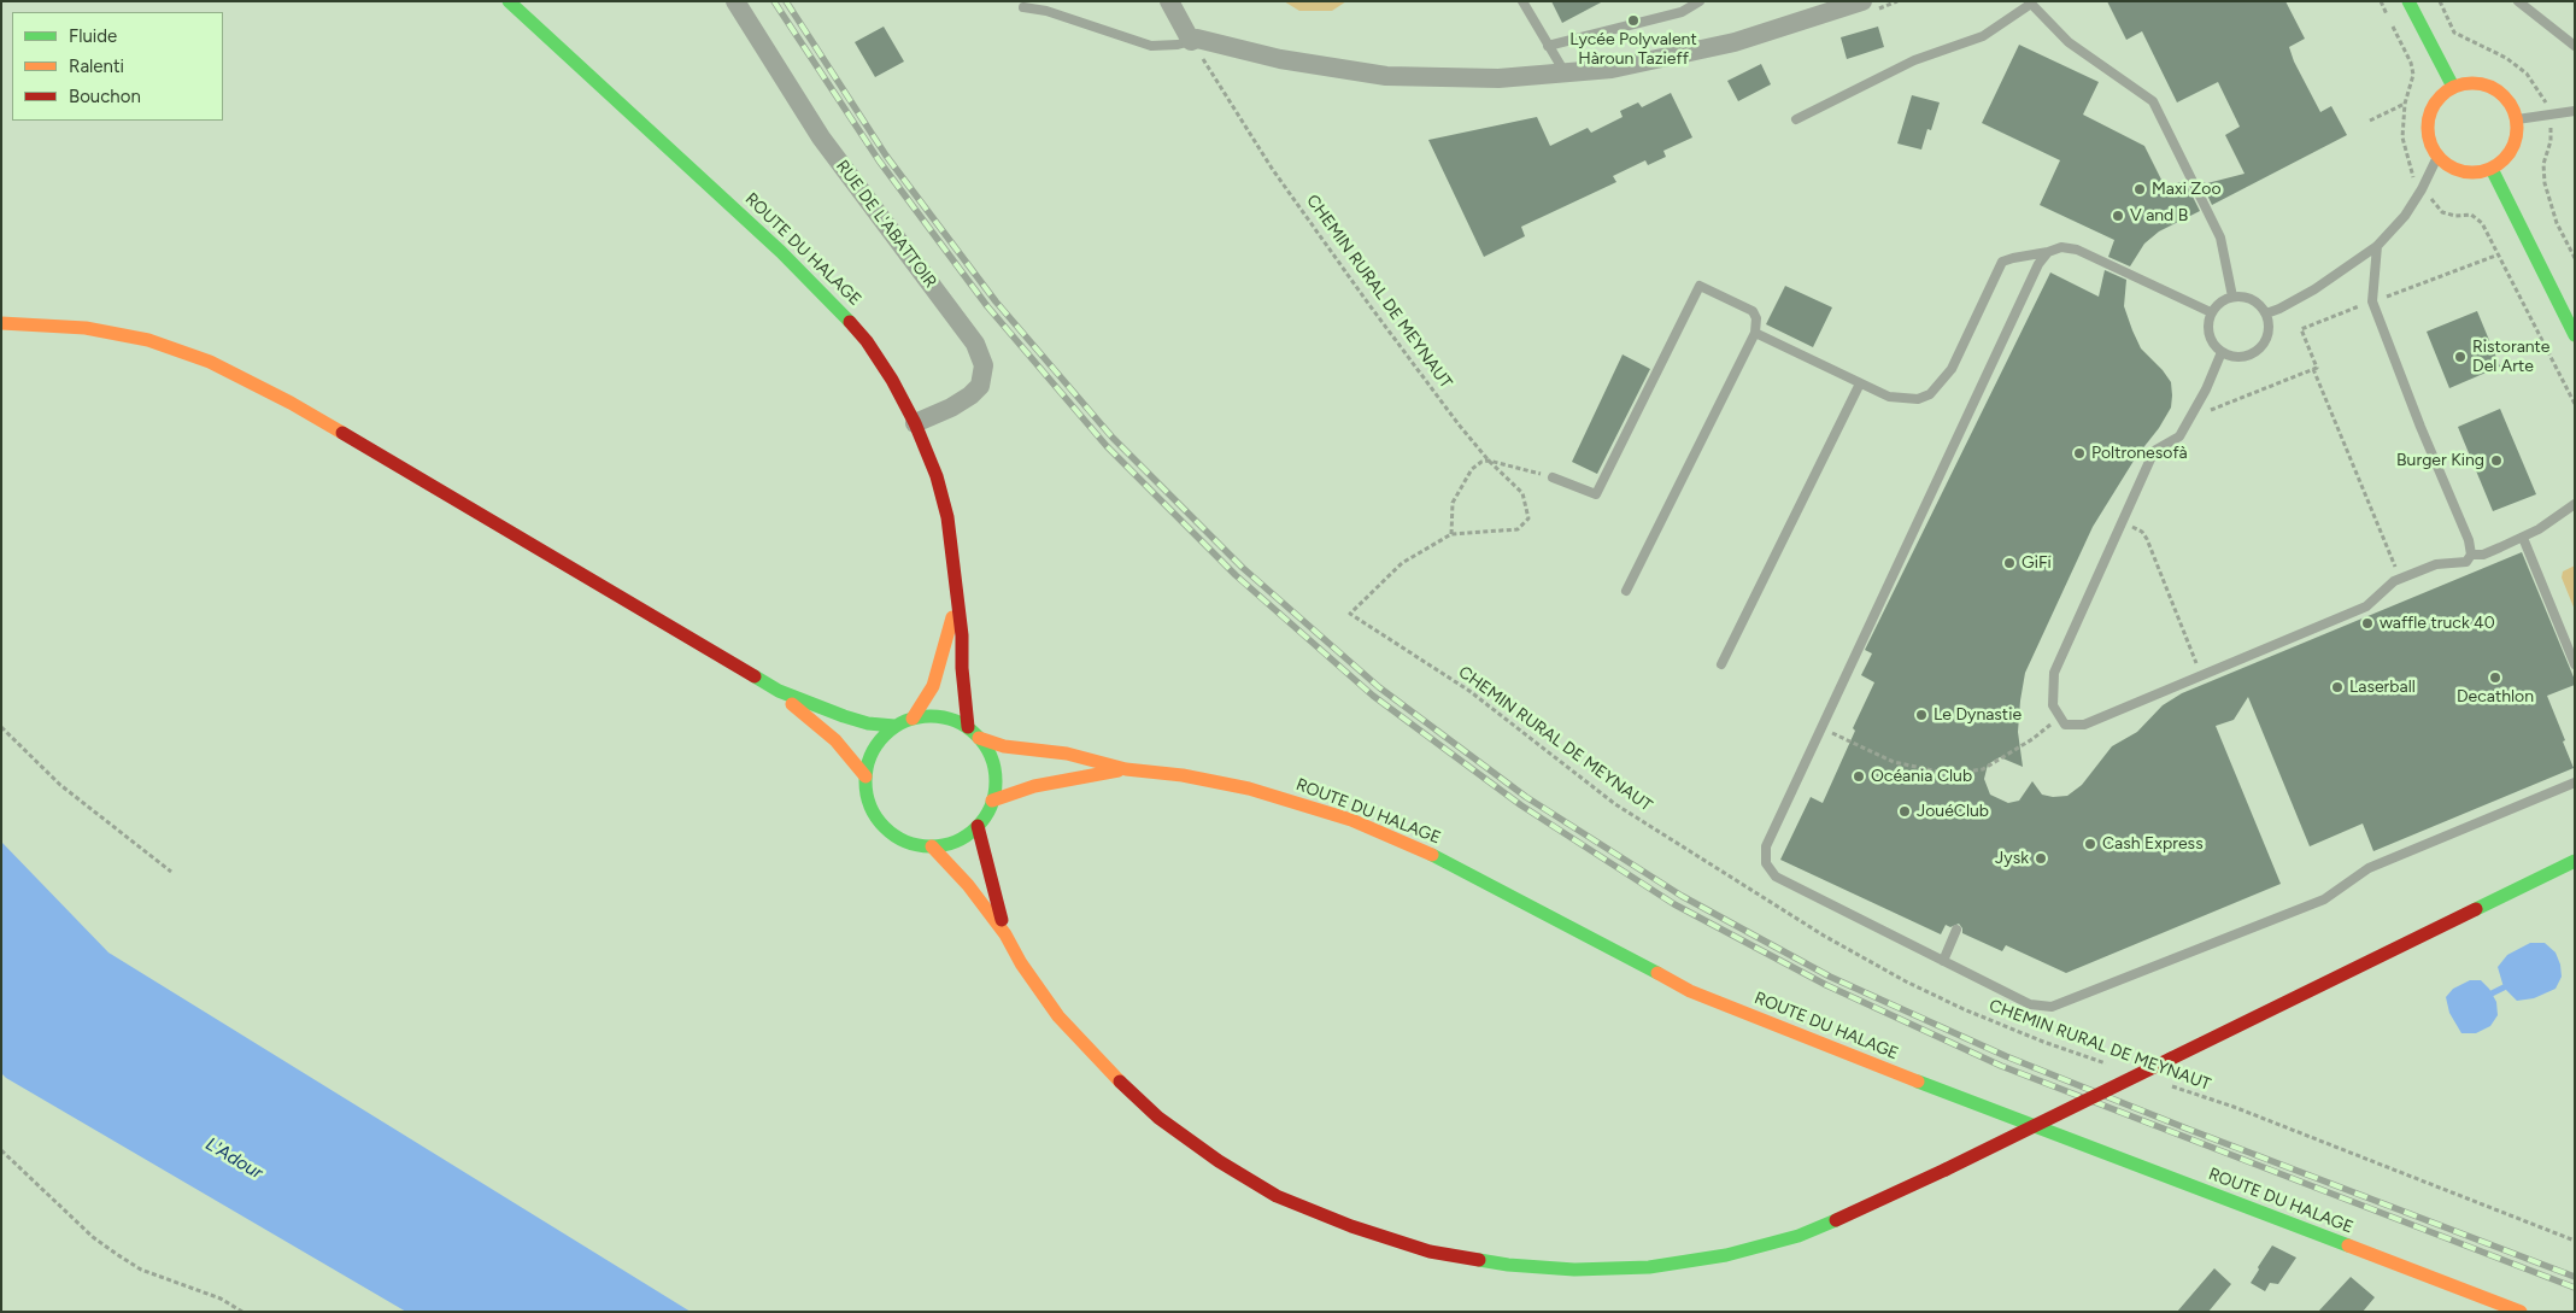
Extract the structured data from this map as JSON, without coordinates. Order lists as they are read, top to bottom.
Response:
{
  "streets": {
    "main road": ["ROUTE DU HALAGE"],
    "street": ["RUE DE L'ABATTOIR"],
    "path": ["CHEMIN RURAL DE MEYNAUT"]
  },
  "crossings": [
    ["RUE DE L'ABATTOIR", "ROUTE DU HALAGE"]
  ],
  "water": ["L'Adour"],
  "places": [
    "Lycée Polyvalent Hàroun Tazieff",
    "Maxi Zoo",
    "V and B",
    "Ristorante Del Arte",
    "Poltronesofà",
    "Burger King",
    "GiFi",
    "waffle truck 40",
    "Decathlon",
    "Laserball",
    "Le Dynastie",
    "Océania Club",
    "JouéClub",
    "Cash Express",
    "Jysk"
  ],
  "legend": ["Fluide", "Ralenti", "Bouchon"]
}
